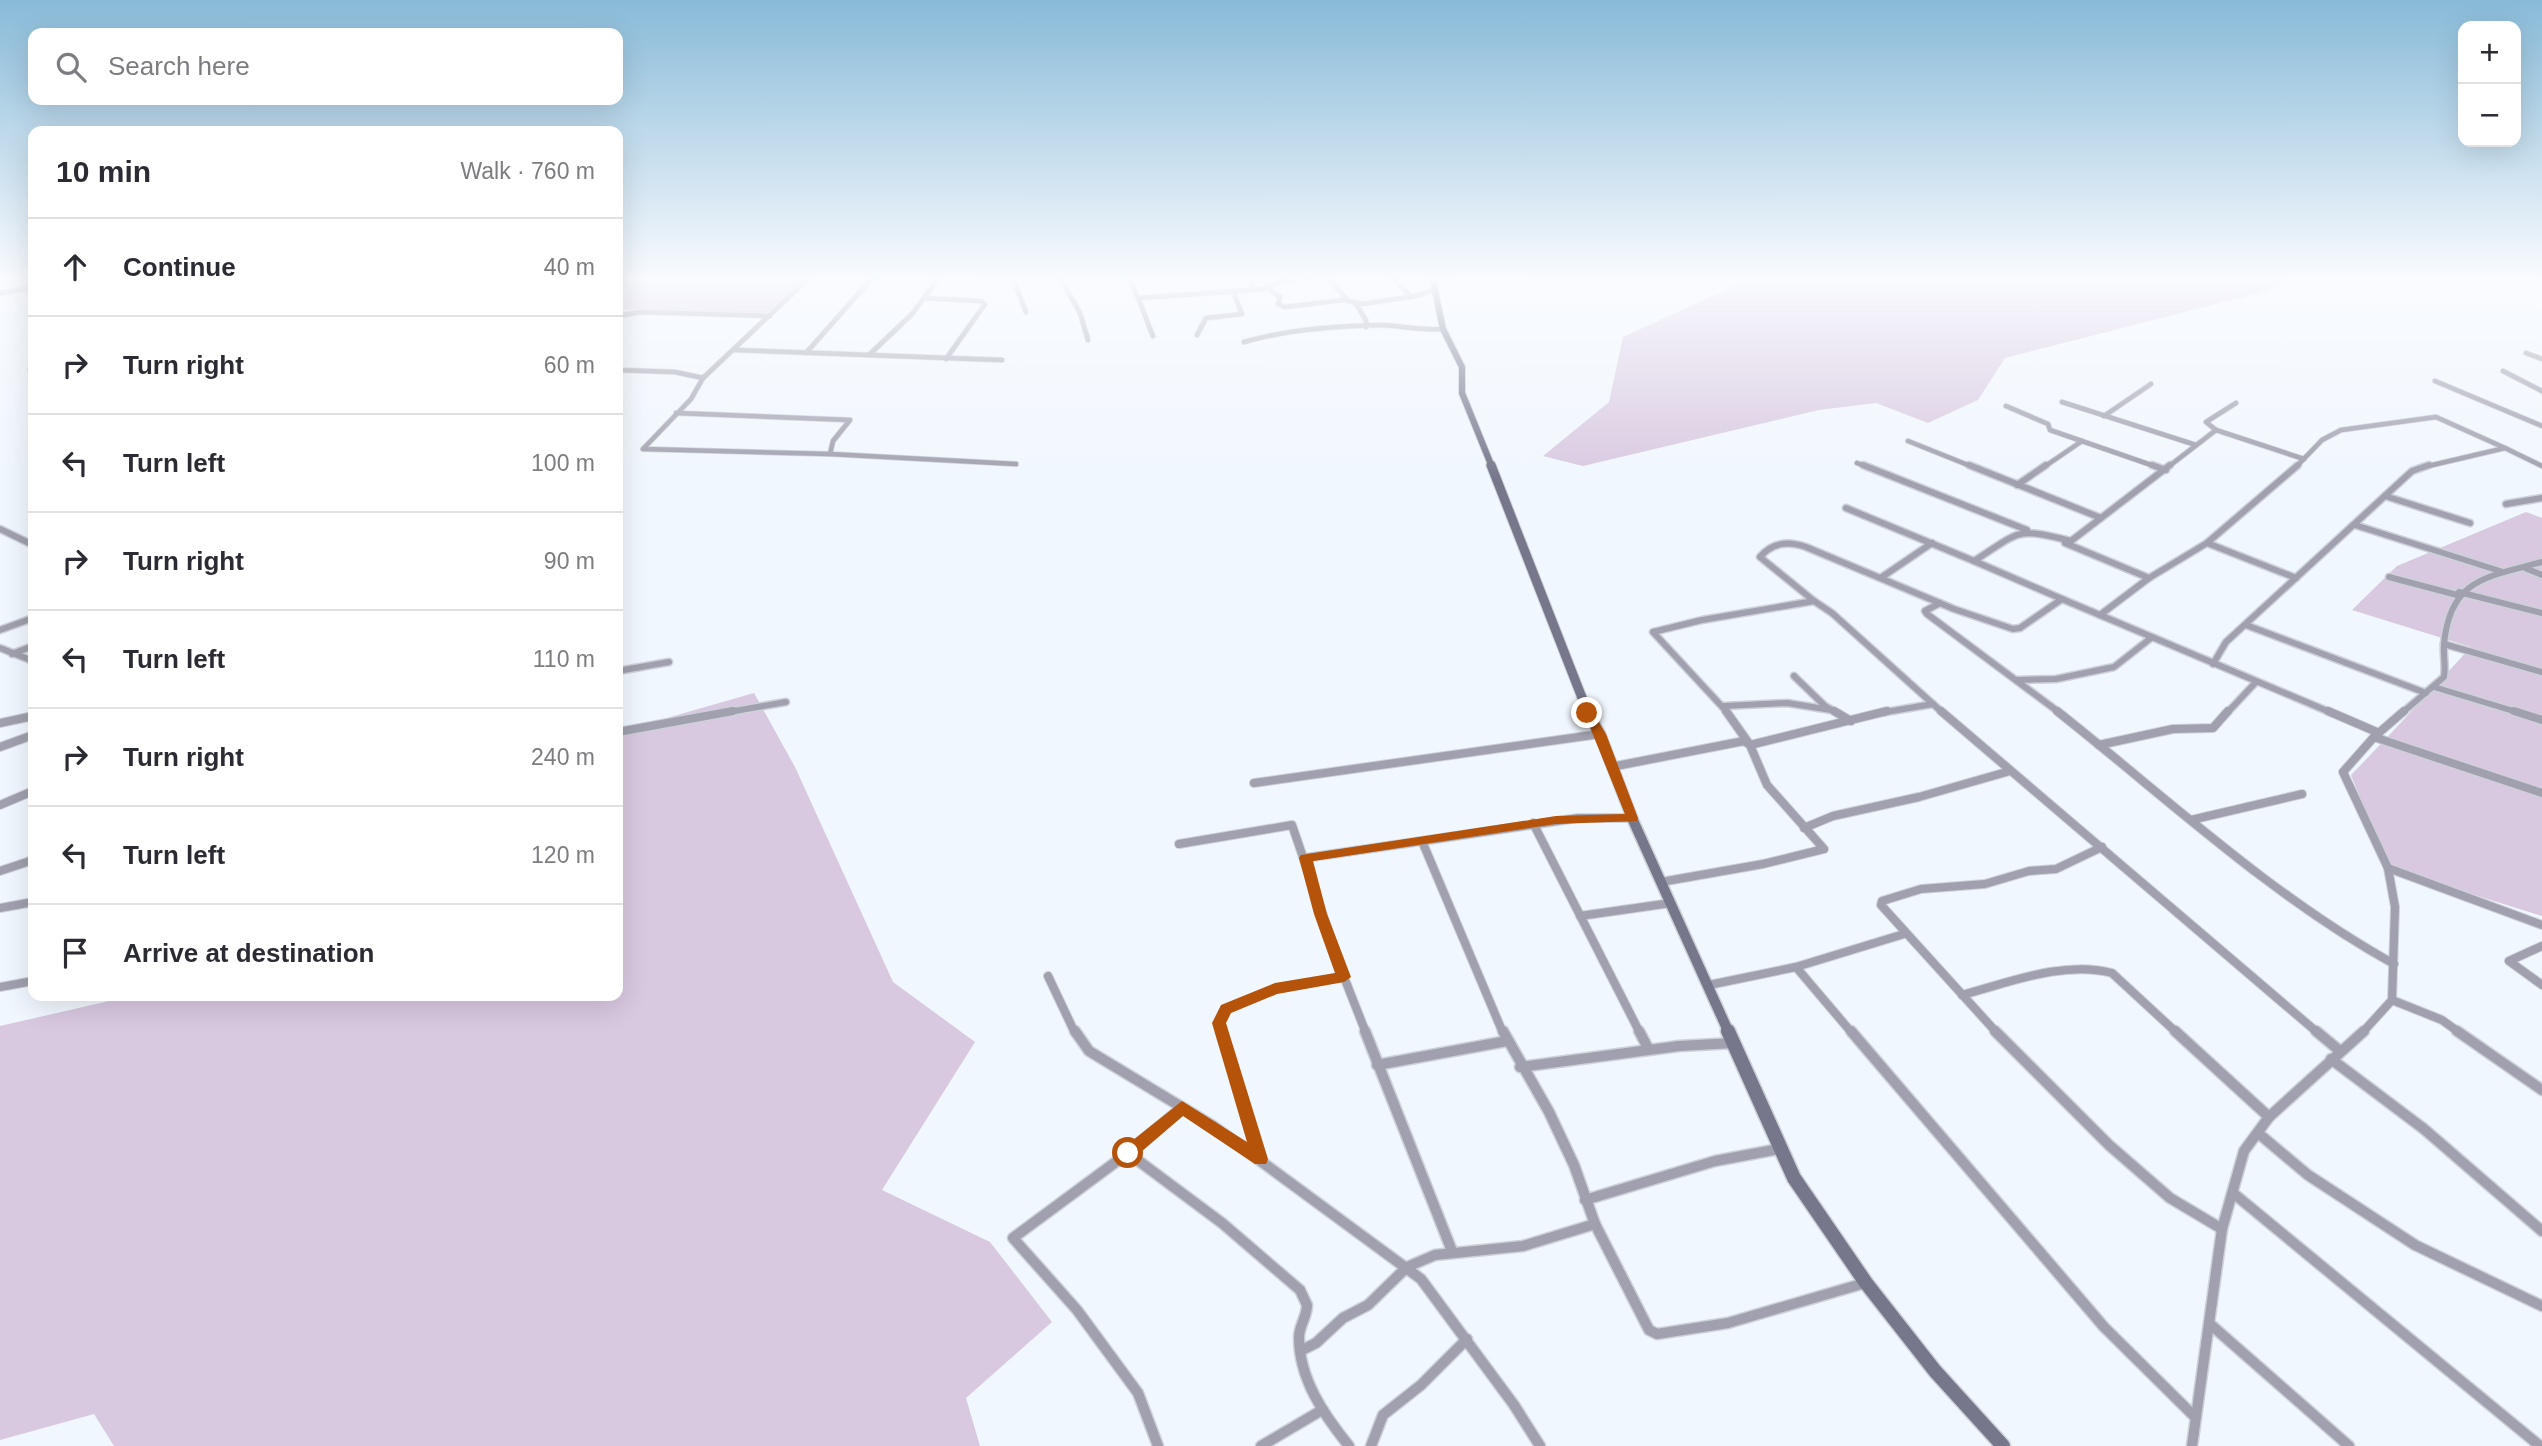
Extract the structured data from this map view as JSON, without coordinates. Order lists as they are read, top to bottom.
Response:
{
  "page": {
    "map_buttons": ["+", "−"],
    "search": "Search here",
    "heading": ["10 min", "Walk · 760 m"],
    "list": [
      ["Continue", "40 m"],
      ["Turn right", "60 m"],
      ["Turn left", "100 m"],
      ["Turn right", "90 m"],
      ["Turn left", "110 m"],
      ["Turn right", "240 m"],
      ["Turn left", "120 m"],
      "Arrive at destination"
    ]
  }
}
